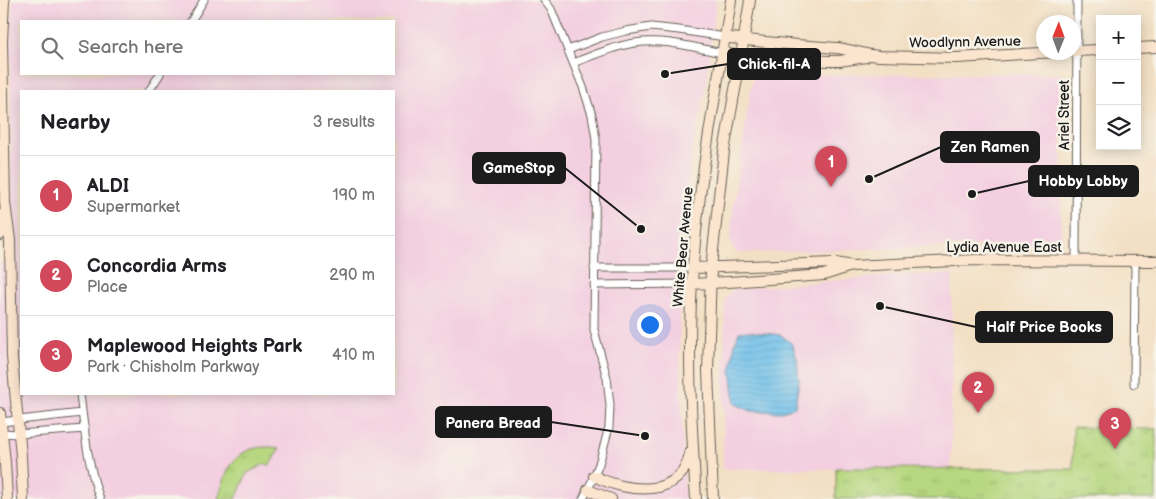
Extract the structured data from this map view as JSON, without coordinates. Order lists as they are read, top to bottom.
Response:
{
  "streets": {
    "street": [
      "Woodlynn Avenue",
      "Ariel Street",
      "White Bear Avenue",
      "Lydia Avenue East"
    ]
  },
  "crossings": [
    ["Woodlynn Avenue", "White Bear Avenue"],
    ["Ariel Street", "Lydia Avenue East"],
    ["White Bear Avenue", "Lydia Avenue East"]
  ],
  "places": [
    "Chick-fil-A",
    "Zen Ramen",
    "Hobby Lobby",
    "GameStop",
    "Half Price Books",
    "Panera Bread"
  ],
  "north": "top",
  "page": {
    "map_buttons": ["+", "−"],
    "search": "Search here",
    "heading": ["Nearby", "3 results"],
    "pins": ["1", "2", "3"],
    "list": [
      {
        "mark": "1",
        "name": "ALDI",
        "note": "Supermarket",
        "value": "190 m"
      },
      {
        "mark": "2",
        "name": "Concordia Arms",
        "note": "Place",
        "value": "290 m"
      },
      {
        "mark": "3",
        "name": "Maplewood Heights Park",
        "note": "Park · Chisholm Parkway",
        "value": "410 m"
      }
    ]
  }
}
